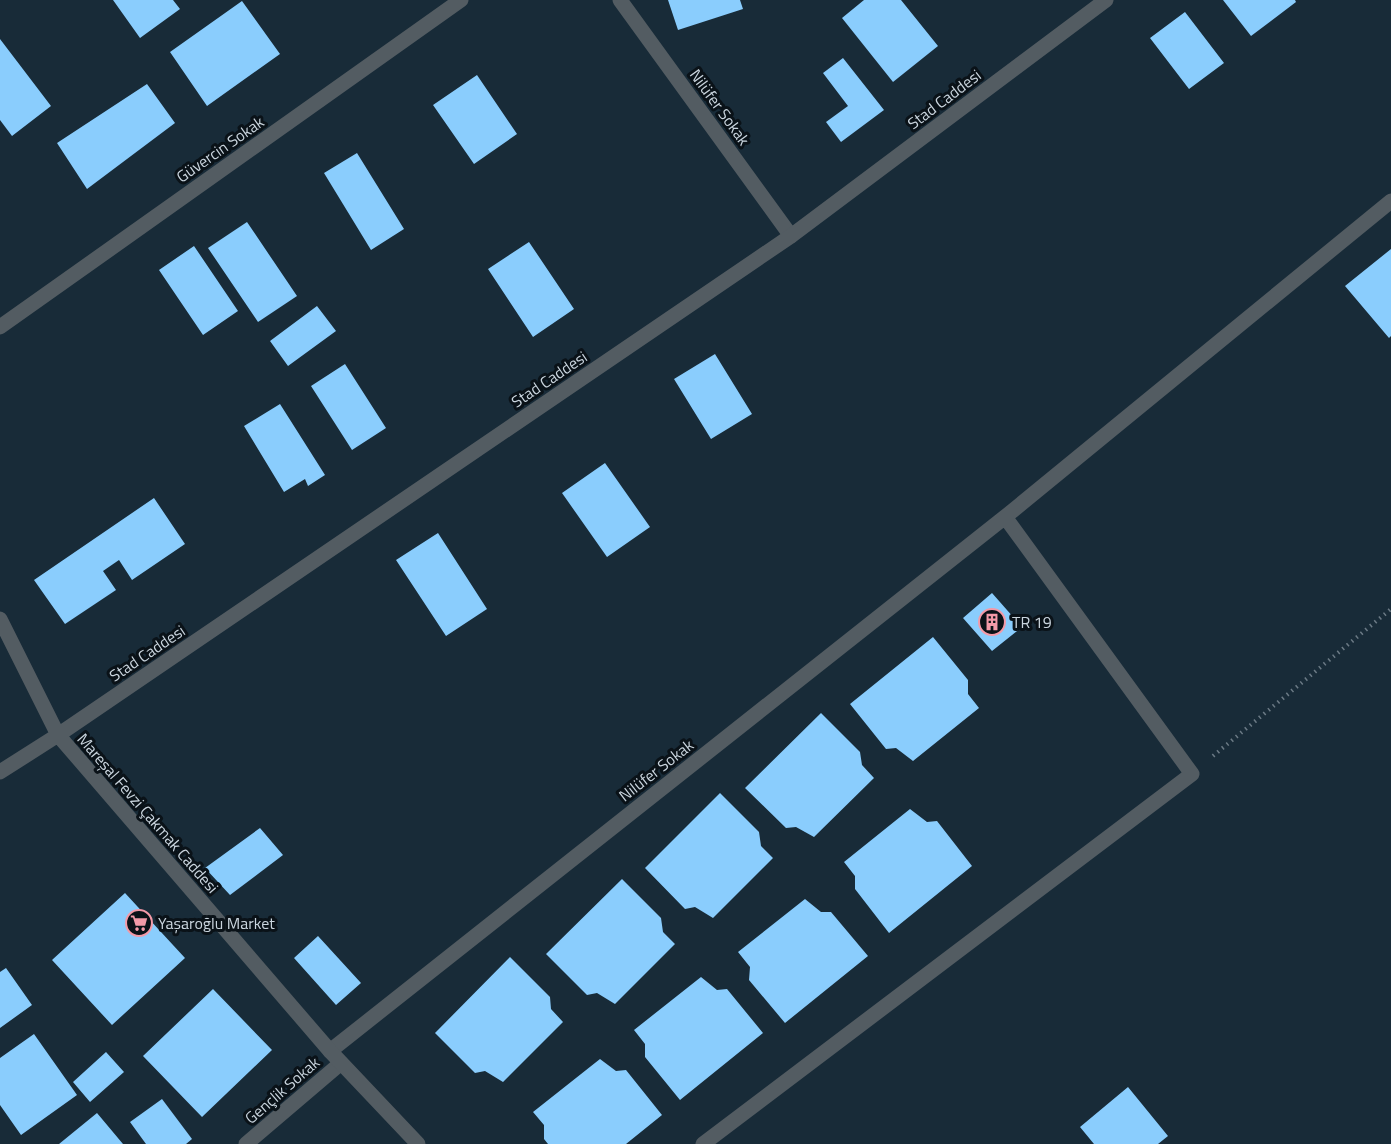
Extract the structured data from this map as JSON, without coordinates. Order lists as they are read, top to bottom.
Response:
{
  "streets": {
    "street": [
      "Stad Caddesi",
      "Nilüfer Sokak",
      "Güvercin Sokak",
      "Mareşal Fevzi Çakmak Caddesi",
      "Gençlik Sokak"
    ]
  },
  "crossings": [
    ["Stad Caddesi", "Nilüfer Sokak"],
    ["Stad Caddesi", "Mareşal Fevzi Çakmak Caddesi"],
    ["Nilüfer Sokak", "Mareşal Fevzi Çakmak Caddesi"],
    ["Nilüfer Sokak", "Gençlik Sokak"],
    ["Mareşal Fevzi Çakmak Caddesi", "Gençlik Sokak"]
  ],
  "places": {
    "building": ["TR 19"],
    "supermarket": ["Yaşaroğlu Market"]
  }
}
